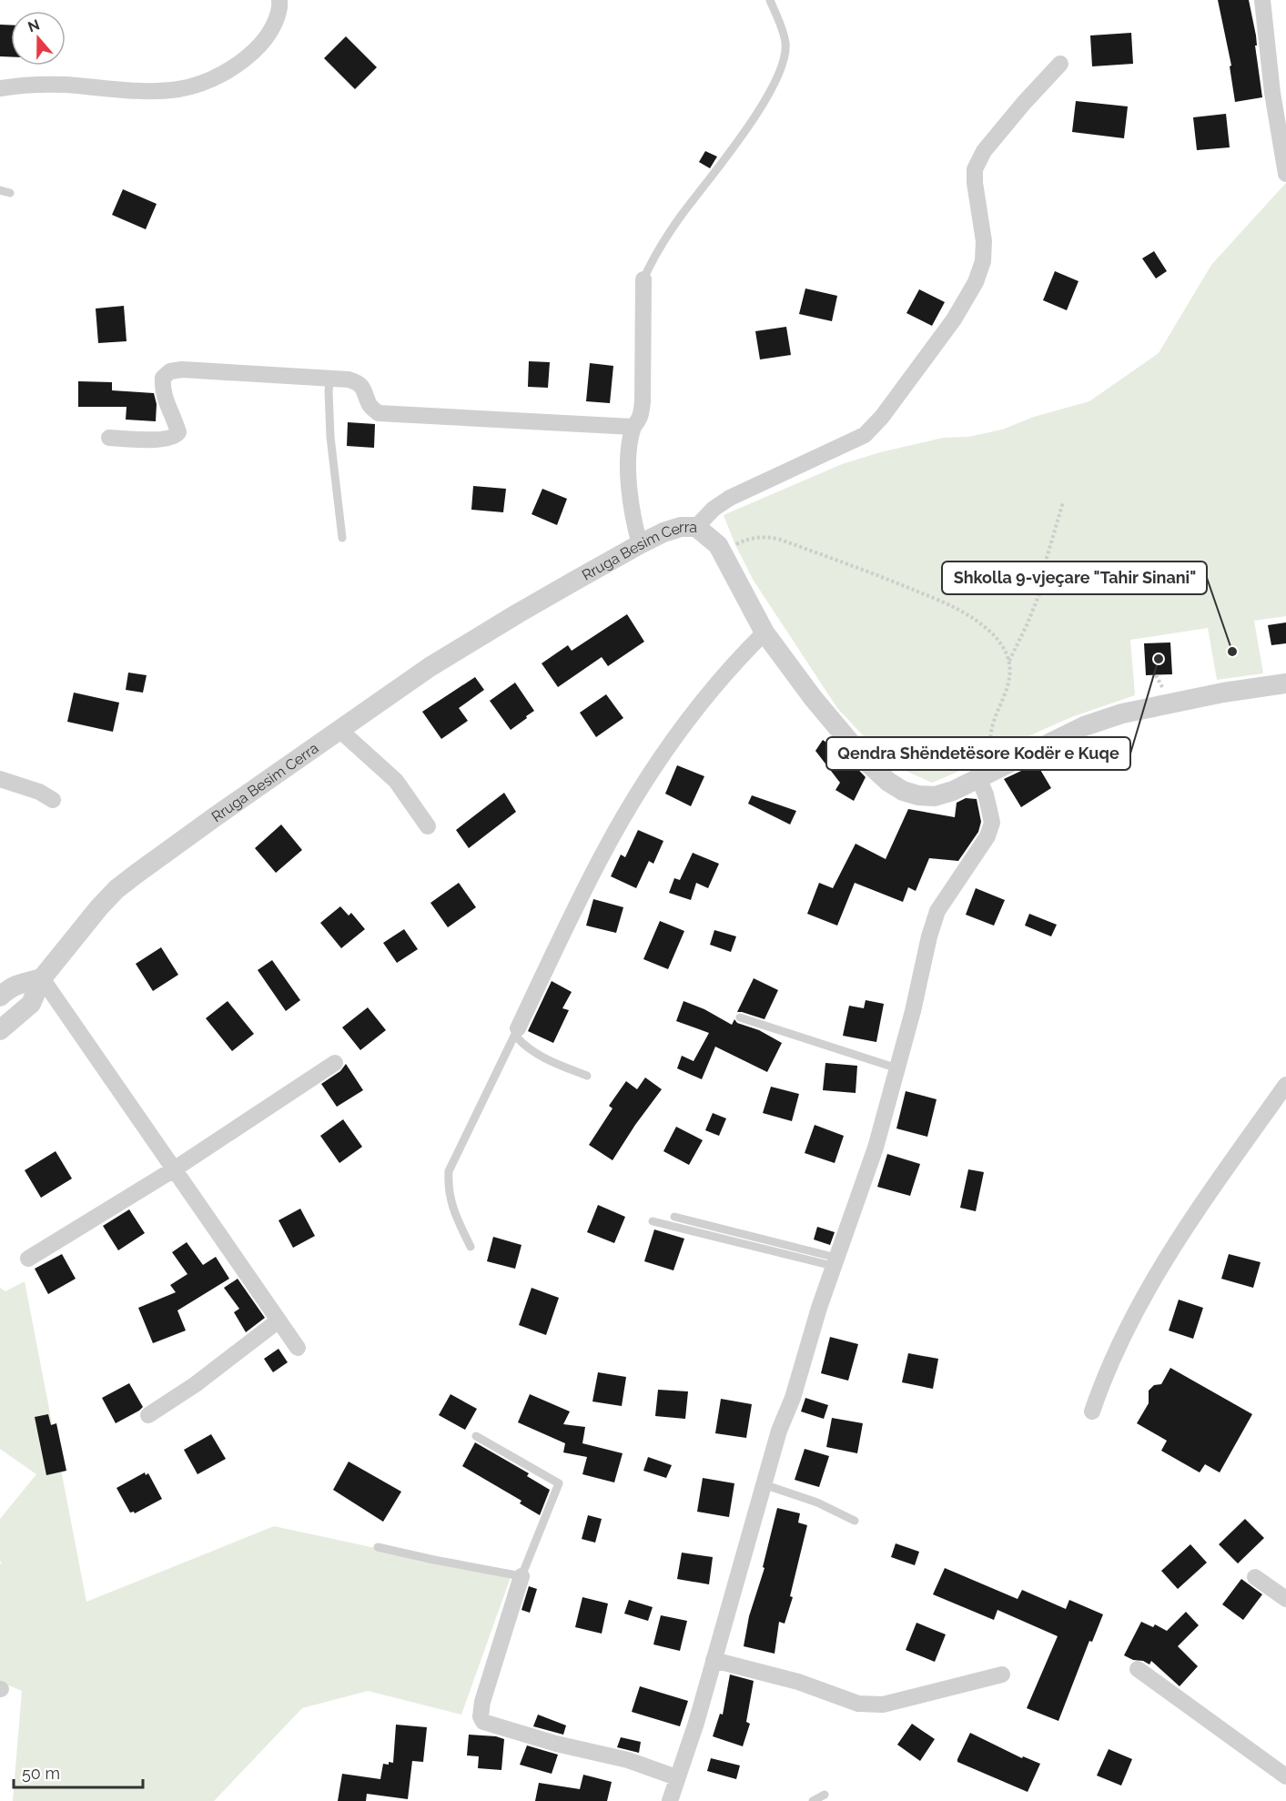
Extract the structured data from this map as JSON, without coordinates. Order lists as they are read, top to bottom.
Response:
{
  "streets": {
    "street": ["Rruga Besim Cerra"]
  },
  "places": ["Shkolla 9-vjeçare \"Tahir Sinani\"", "Qendra Shëndetësore Kodër e Kuqe"],
  "scale_bar": "50 m",
  "north": "top"
}
